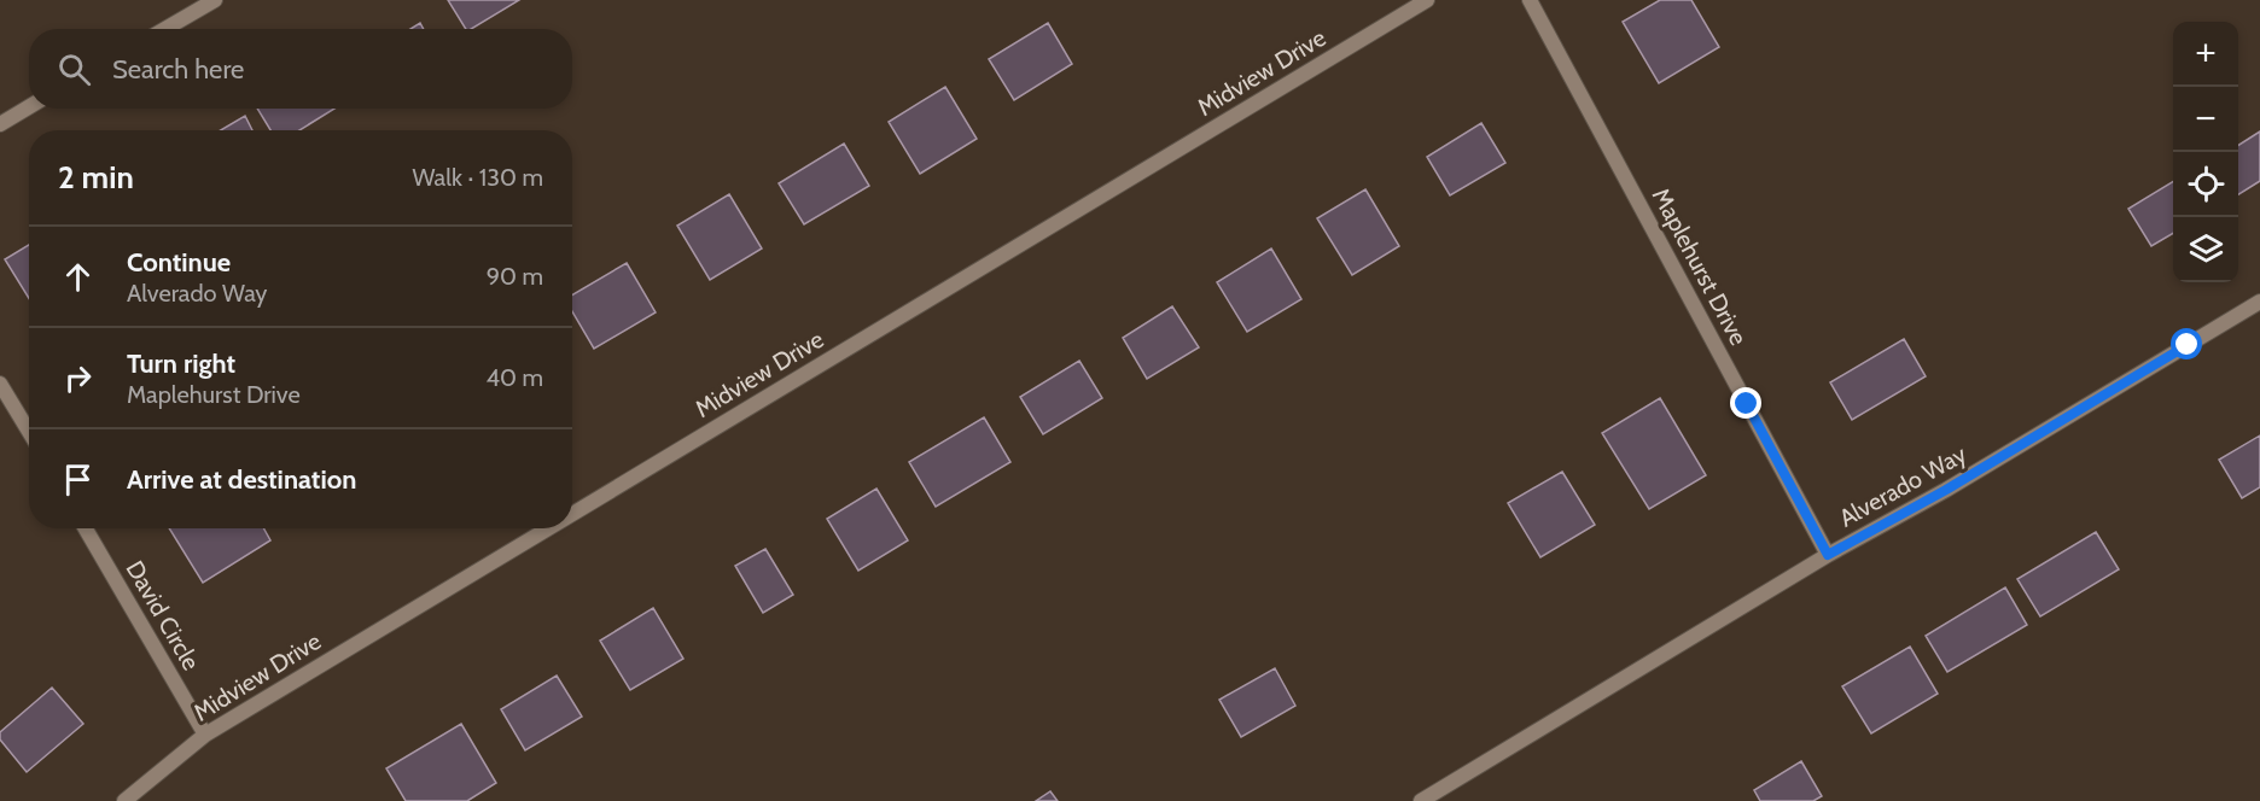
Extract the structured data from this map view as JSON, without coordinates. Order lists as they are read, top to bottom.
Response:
{
  "streets": {
    "street": [
      "Midview Drive",
      "Maplehurst Drive",
      "Alverado Way",
      "David Circle"
    ]
  },
  "crossings": [
    ["Midview Drive", "David Circle"],
    ["Maplehurst Drive", "Alverado Way"]
  ],
  "page": {
    "map_buttons": ["+", "−"],
    "search": "Search here",
    "heading": ["2 min", "Walk · 130 m"],
    "list": [
      ["Continue", "Alverado Way", "90 m"],
      ["Turn right", "Maplehurst Drive", "40 m"],
      "Arrive at destination"
    ]
  }
}
